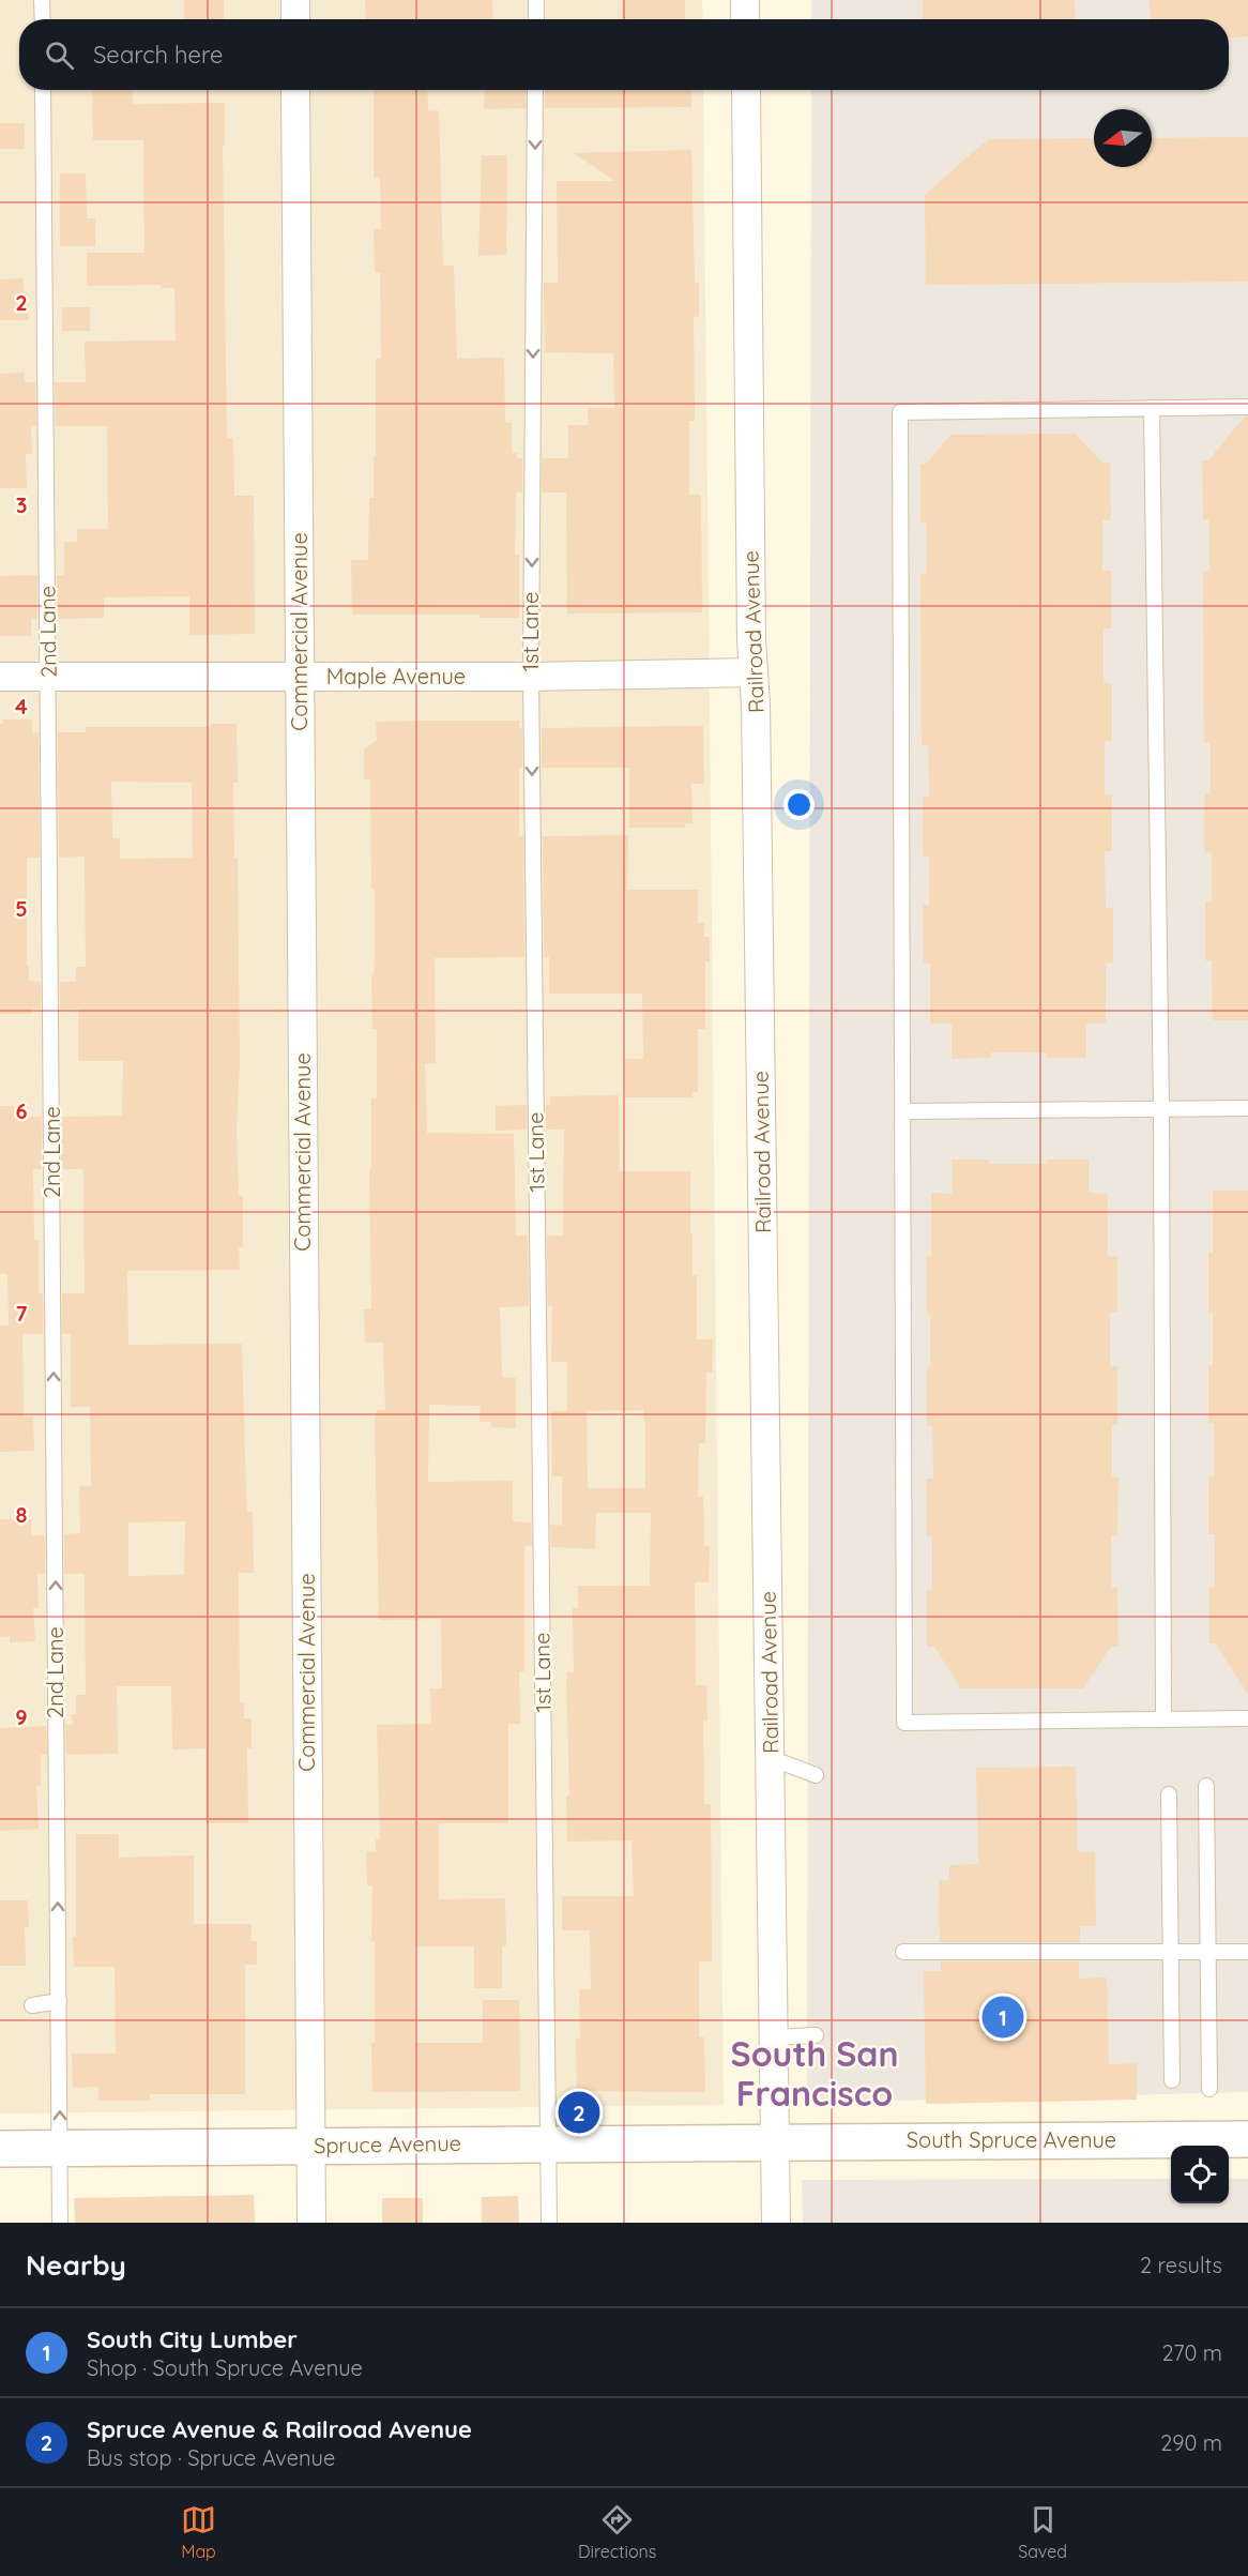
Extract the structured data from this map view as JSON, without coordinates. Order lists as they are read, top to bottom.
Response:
{
  "streets": {
    "main road": ["South Spruce Avenue", "Spruce Avenue"],
    "street": ["Commercial Avenue", "Railroad Avenue", "Maple Avenue"],
    "lane": ["2nd Lane", "1st Lane"]
  },
  "crossings": [
    ["2nd Lane", "Maple Avenue"],
    ["2nd Lane", "Spruce Avenue"],
    ["Commercial Avenue", "Maple Avenue"],
    ["Commercial Avenue", "Spruce Avenue"],
    ["1st Lane", "Maple Avenue"],
    ["1st Lane", "Spruce Avenue"],
    ["Railroad Avenue", "Maple Avenue"],
    ["Railroad Avenue", "South Spruce Avenue"],
    ["Railroad Avenue", "Spruce Avenue"],
    ["South Spruce Avenue", "Spruce Avenue"]
  ],
  "one_way": ["2nd Lane", "1st Lane"],
  "districts": ["South San Francisco"],
  "north": "left",
  "page": {
    "search": "Search here",
    "pins": ["1", "2"],
    "heading": ["Nearby", "2 results"],
    "list": [
      {
        "mark": "1",
        "name": "South City Lumber",
        "note": "Shop · South Spruce Avenue",
        "value": "270 m"
      },
      {
        "mark": "2",
        "name": "Spruce Avenue & Railroad Avenue",
        "note": "Bus stop · Spruce Avenue",
        "value": "290 m"
      }
    ],
    "nav": ["Map", "Directions", "Saved"]
  },
  "grid": {
    "rows": [
      "2",
      "3",
      "4",
      "5",
      "6",
      "7",
      "8",
      "9"
    ]
  }
}
